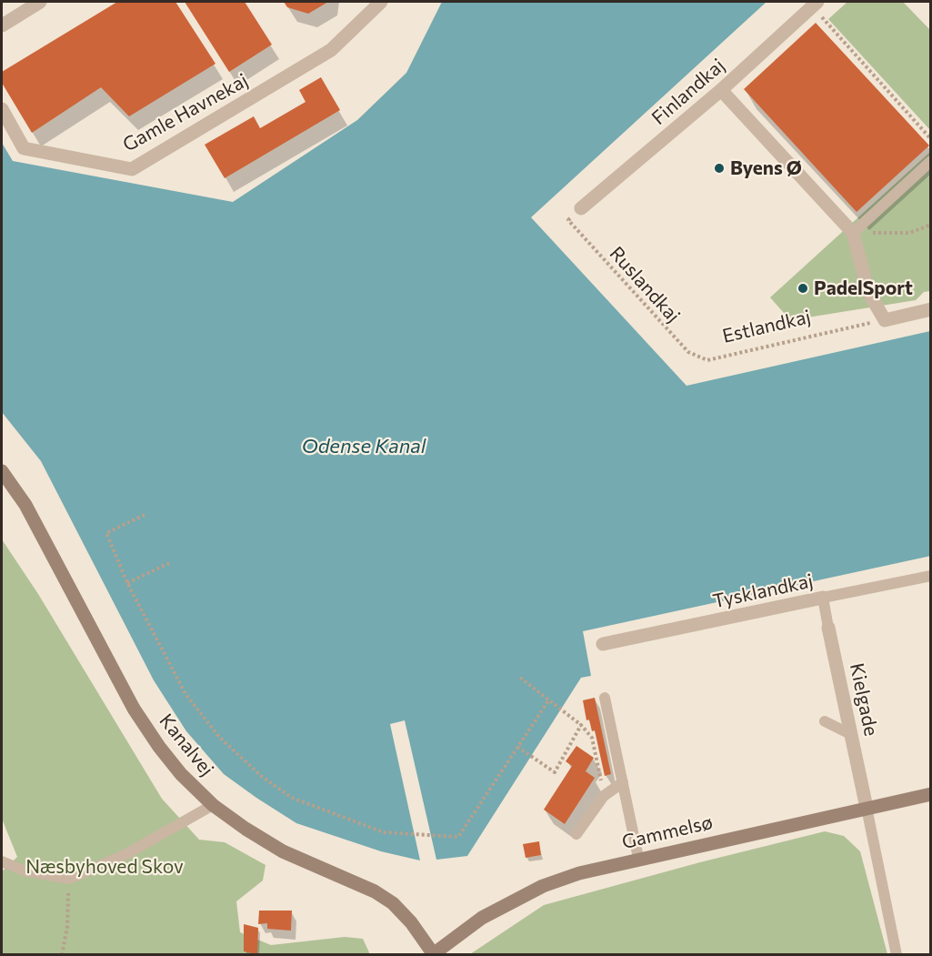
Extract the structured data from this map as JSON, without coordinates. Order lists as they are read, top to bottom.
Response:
{
  "streets": {
    "street": [
      "Finlandkaj",
      "Gamle Havnekaj",
      "Tysklandkaj",
      "Kielgade",
      "Kanalvej",
      "Gammelsø"
    ],
    "path": ["Ruslandkaj", "Estlandkaj"]
  },
  "crossings": [
    ["Ruslandkaj", "Estlandkaj"],
    ["Tysklandkaj", "Kielgade"],
    ["Kielgade", "Gammelsø"],
    ["Kanalvej", "Gammelsø"]
  ],
  "water": ["Odense Kanal"],
  "parks": ["Næsbyhoved Skov"],
  "places": ["Byens Ø", "PadelSport"]
}
